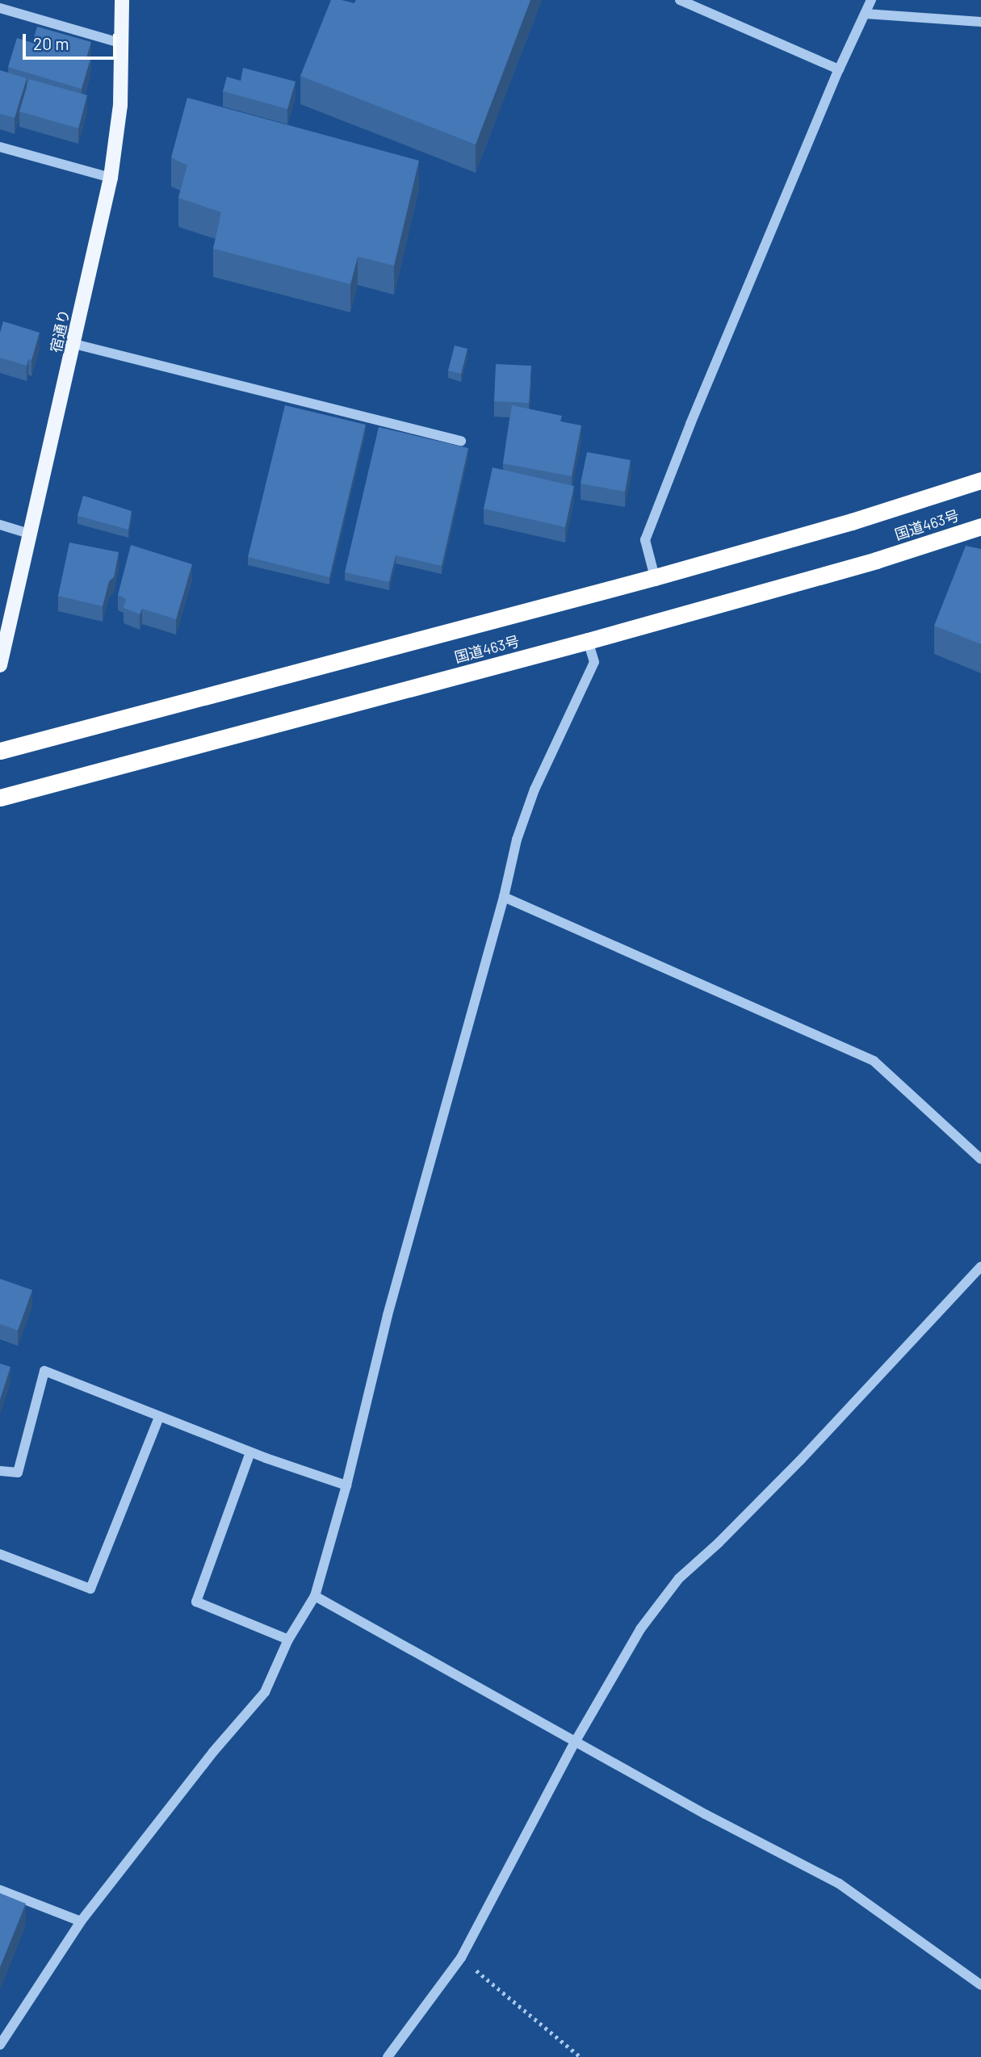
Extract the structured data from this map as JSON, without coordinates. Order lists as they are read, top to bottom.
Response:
{
  "streets": {
    "highway": ["国道463号"],
    "main road": ["宿通り"]
  },
  "scale_bar": "20 m"
}
